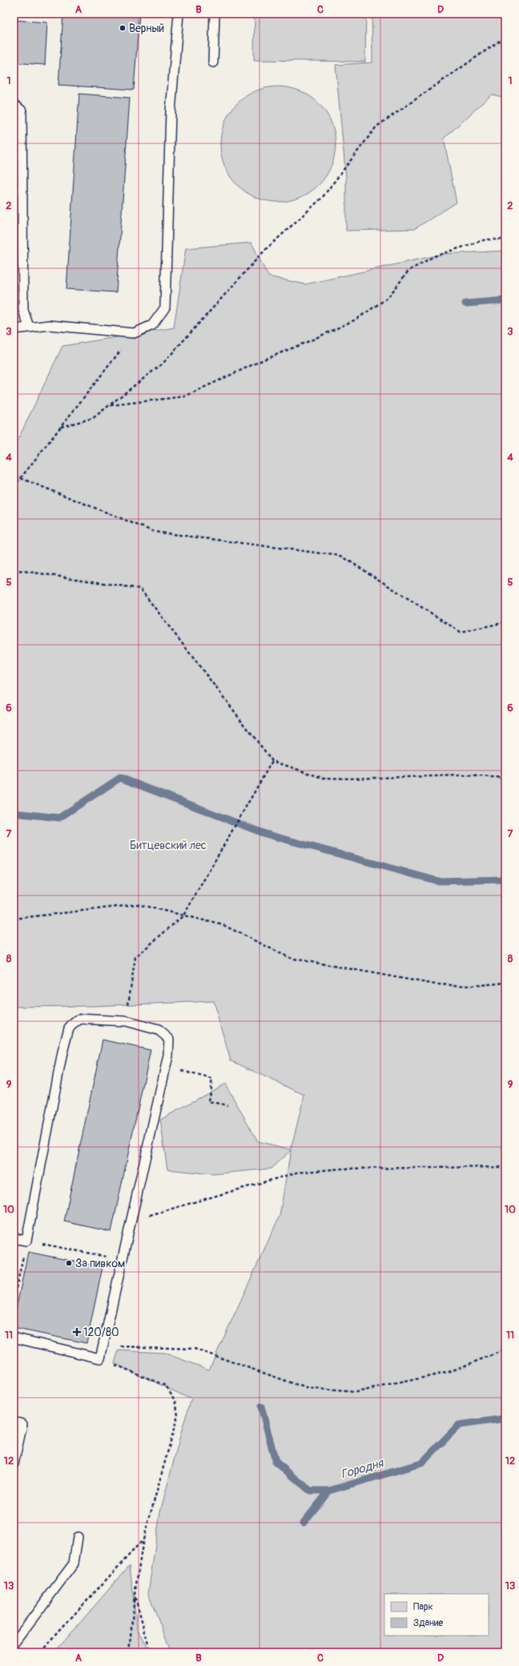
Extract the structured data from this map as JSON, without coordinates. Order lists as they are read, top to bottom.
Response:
{
  "water": ["Городня"],
  "parks": ["Битцевский лес"],
  "places": {
    "other": ["Верный", "За пивком"],
    "health": ["120/80"]
  },
  "legend": ["Парк", "Здание"],
  "grid": {
    "columns": [
      "A",
      "B",
      "C",
      "D"
    ],
    "rows": [
      "1",
      "2",
      "3",
      "4",
      "5",
      "6",
      "7",
      "8",
      "9",
      "10",
      "11",
      "12",
      "13"
    ]
  }
}
